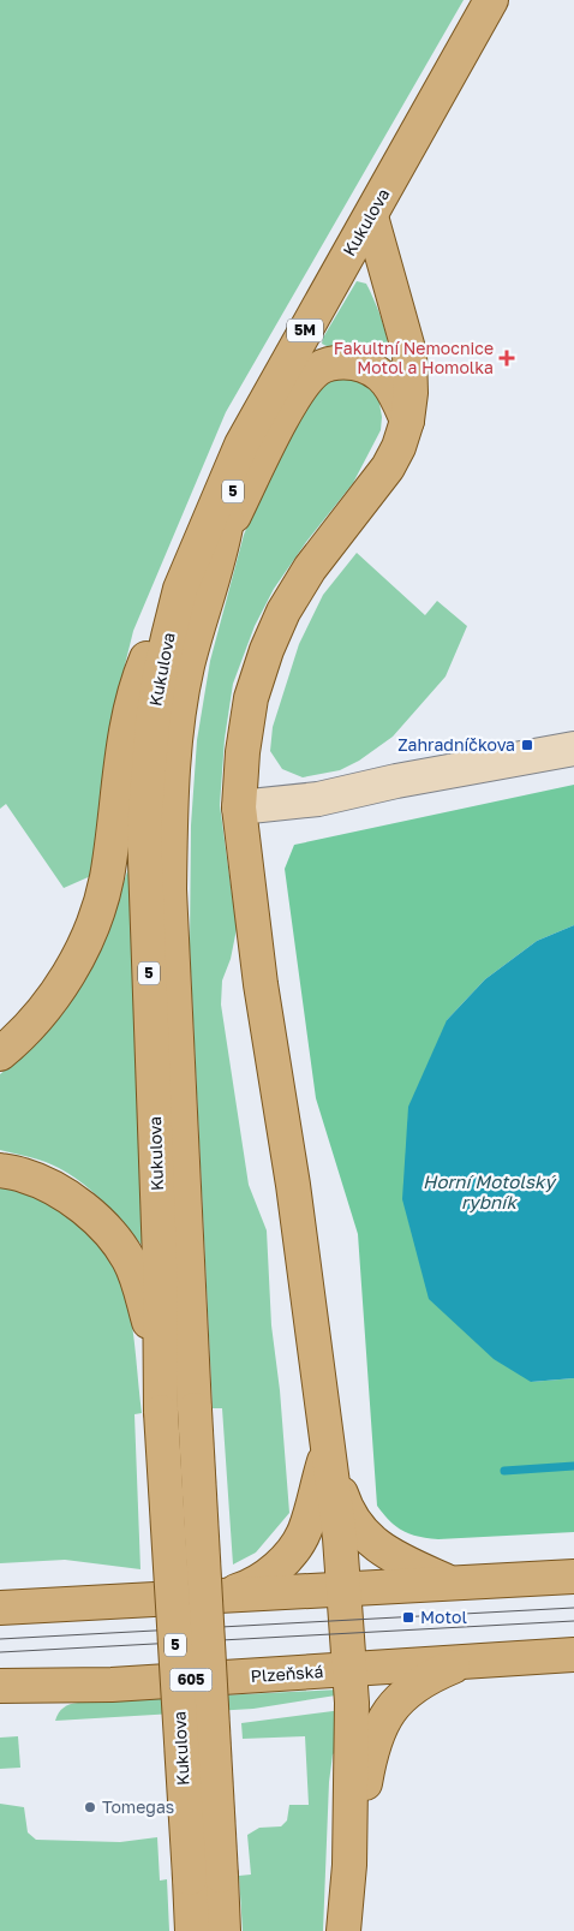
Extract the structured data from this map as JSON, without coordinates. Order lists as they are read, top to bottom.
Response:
{
  "streets": {
    "main road": [
      "Kukulova",
      "5M",
      "5",
      "Plzeňská",
      "605"
    ]
  },
  "crossings": [
    ["Kukulova", "5"]
  ],
  "water": ["Horní Motolský rybník"],
  "places": {
    "health": ["Fakultní Nemocnice Motol a Homolka"],
    "transit": ["Zahradníčkova", "Motol"],
    "other": ["Tomegas"]
  }
}
